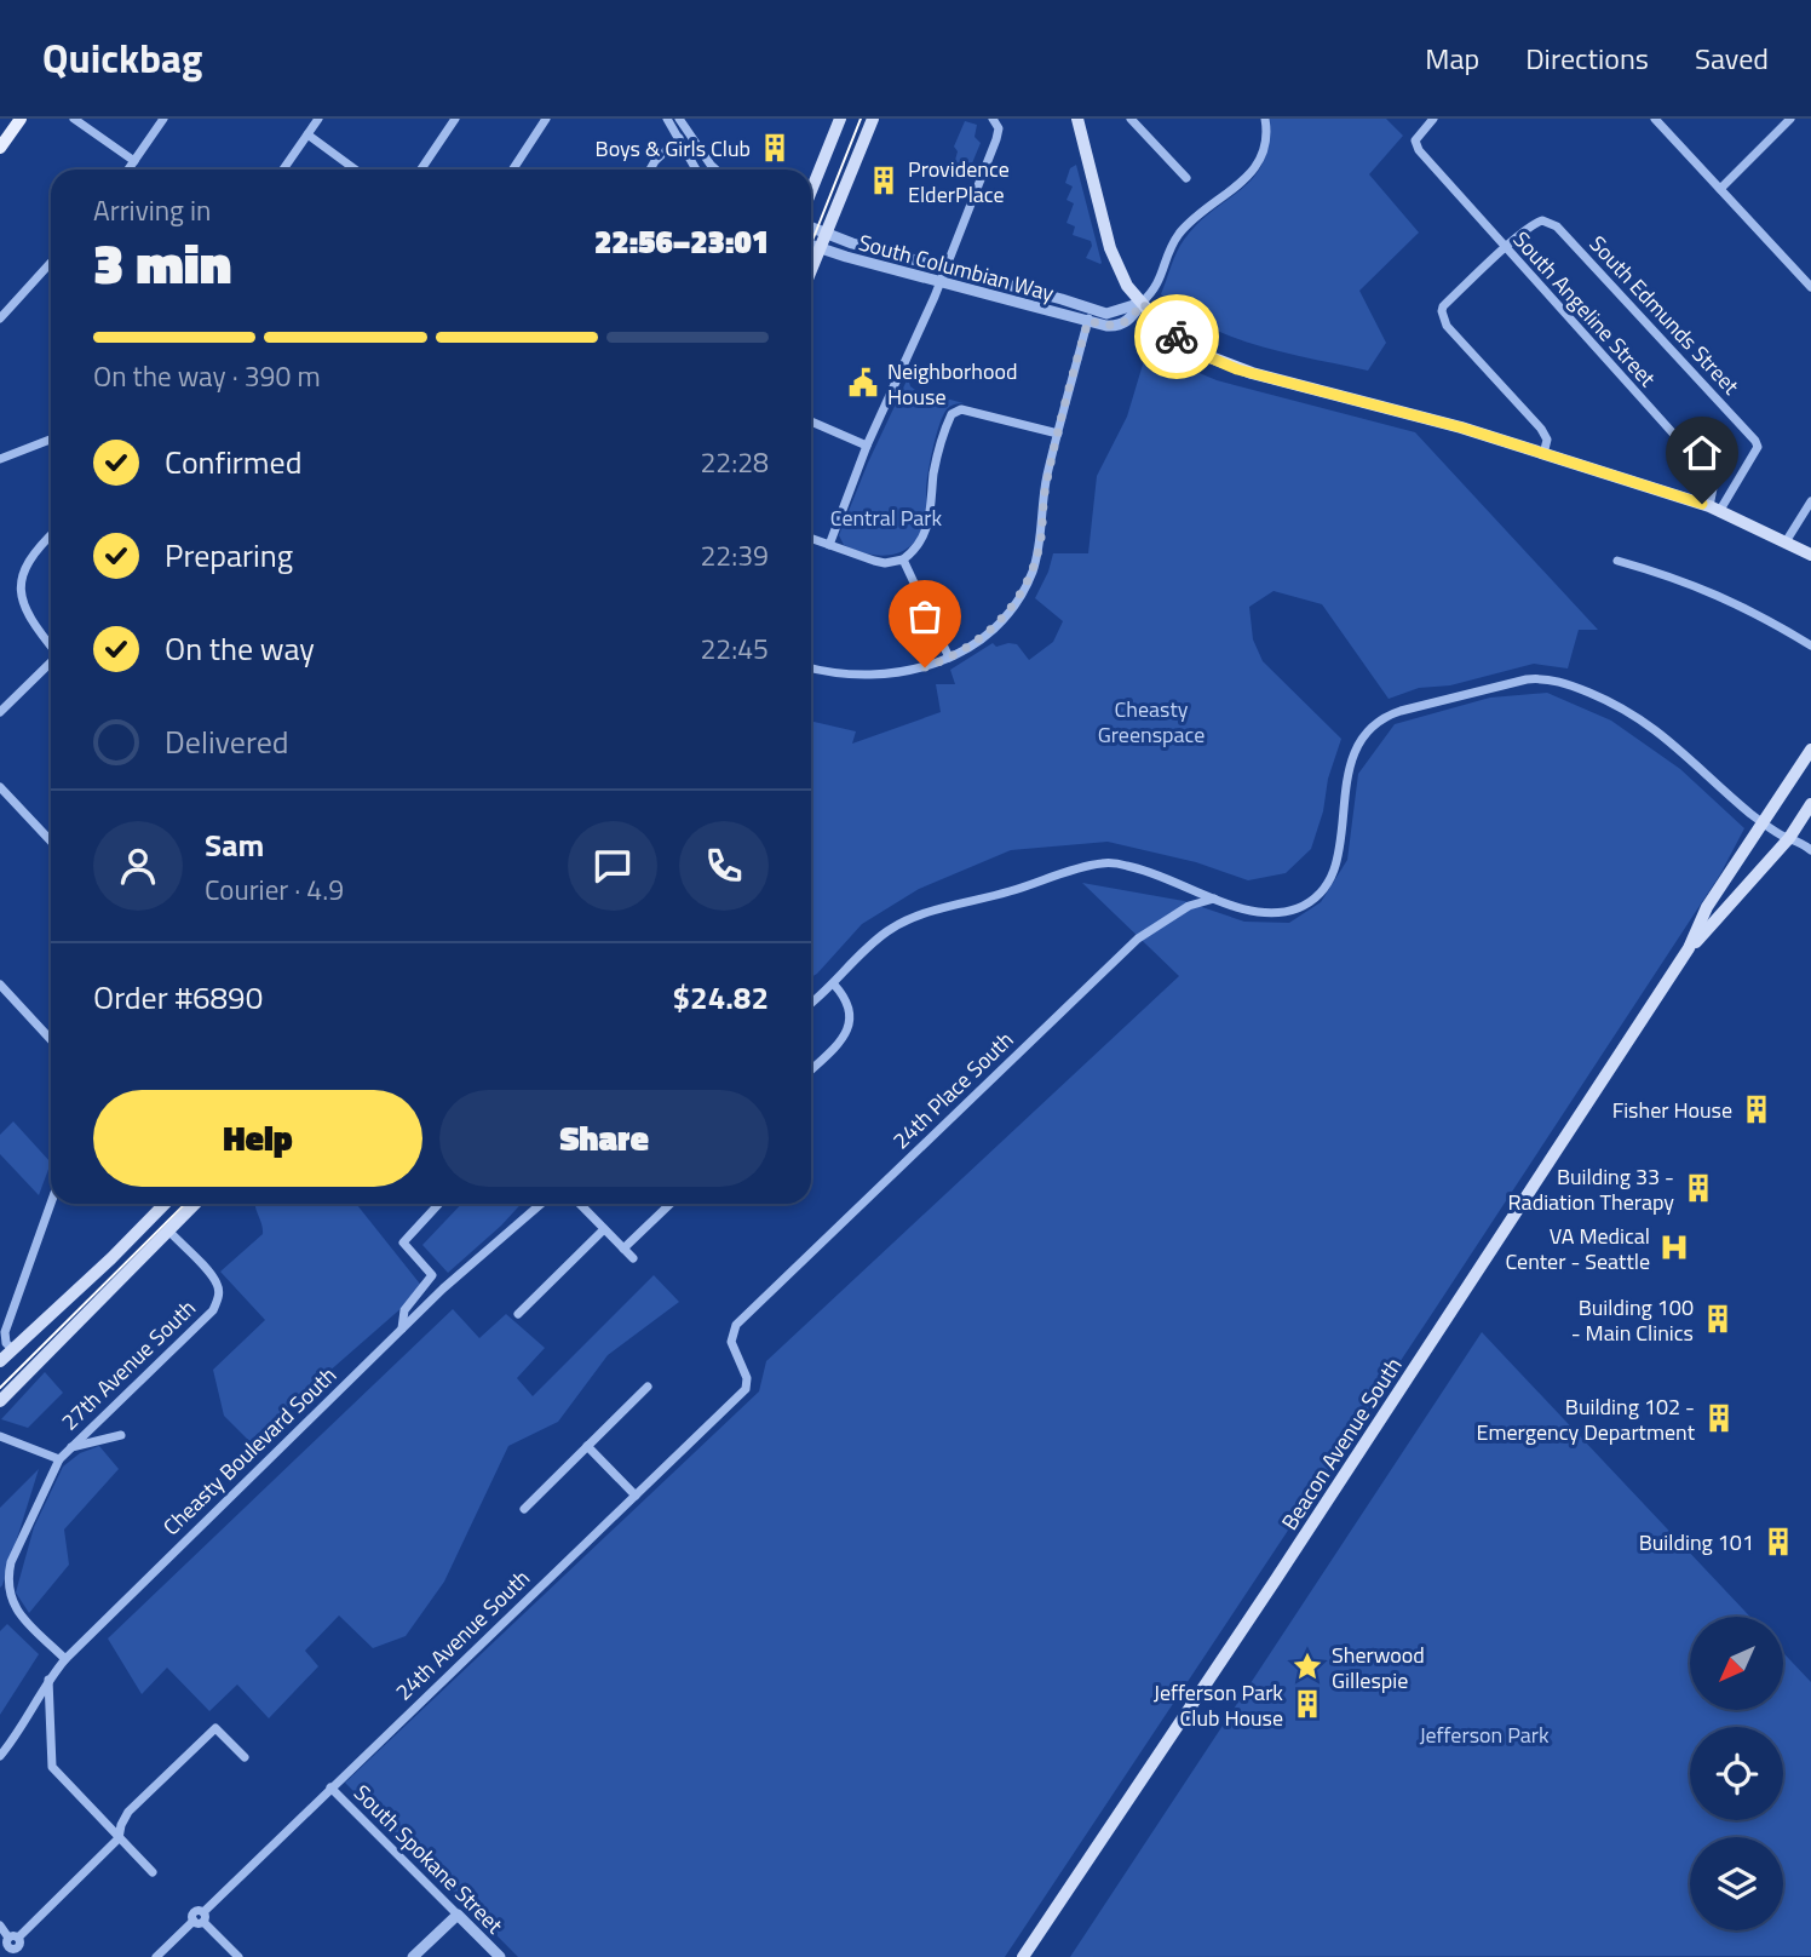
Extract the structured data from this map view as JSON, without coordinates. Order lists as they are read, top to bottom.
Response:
{
  "streets": {
    "main road": ["Beacon Avenue South"],
    "street": [
      "South Columbian Way",
      "South Angeline Street",
      "South Edmunds Street",
      "24th Place South",
      "27th Avenue South",
      "Cheasty Boulevard South",
      "24th Avenue South",
      "South Spokane Street"
    ]
  },
  "crossings": [
    ["South Angeline Street", "South Edmunds Street"],
    ["24th Place South", "24th Avenue South"],
    ["27th Avenue South", "Cheasty Boulevard South"],
    ["24th Avenue South", "South Spokane Street"]
  ],
  "parks": ["Central Park", "Cheasty Greenspace", "Jefferson Park"],
  "places": {
    "building": [
      "Boys & Girls Club",
      "Providence ElderPlace",
      "Fisher House",
      "Building 33 - Radiation Therapy",
      "Building 100 - Main Clinics",
      "Building 102 - Emergency Department",
      "Building 101",
      "Jefferson Park Club House"
    ],
    "public building": ["Neighborhood House"],
    "hospital": ["VA Medical Center - Seattle"],
    "place": ["Sherwood Gillespie"]
  },
  "north": "bottom left",
  "page": {
    "header": "Quickbag",
    "nav": ["Map", "Directions", "Saved"],
    "heading": ["3 min", "Arriving in", "22:56–23:01"],
    "panel": [
      "Sam",
      "Courier · 4.9",
      "Order #6890",
      "$24.82"
    ],
    "bar": "On the way · 390 m",
    "list": [
      ["Confirmed", "22:28"],
      ["Preparing", "22:39"],
      ["On the way", "22:45"],
      "Delivered"
    ],
    "buttons": ["Help", "Share"]
  }
}
